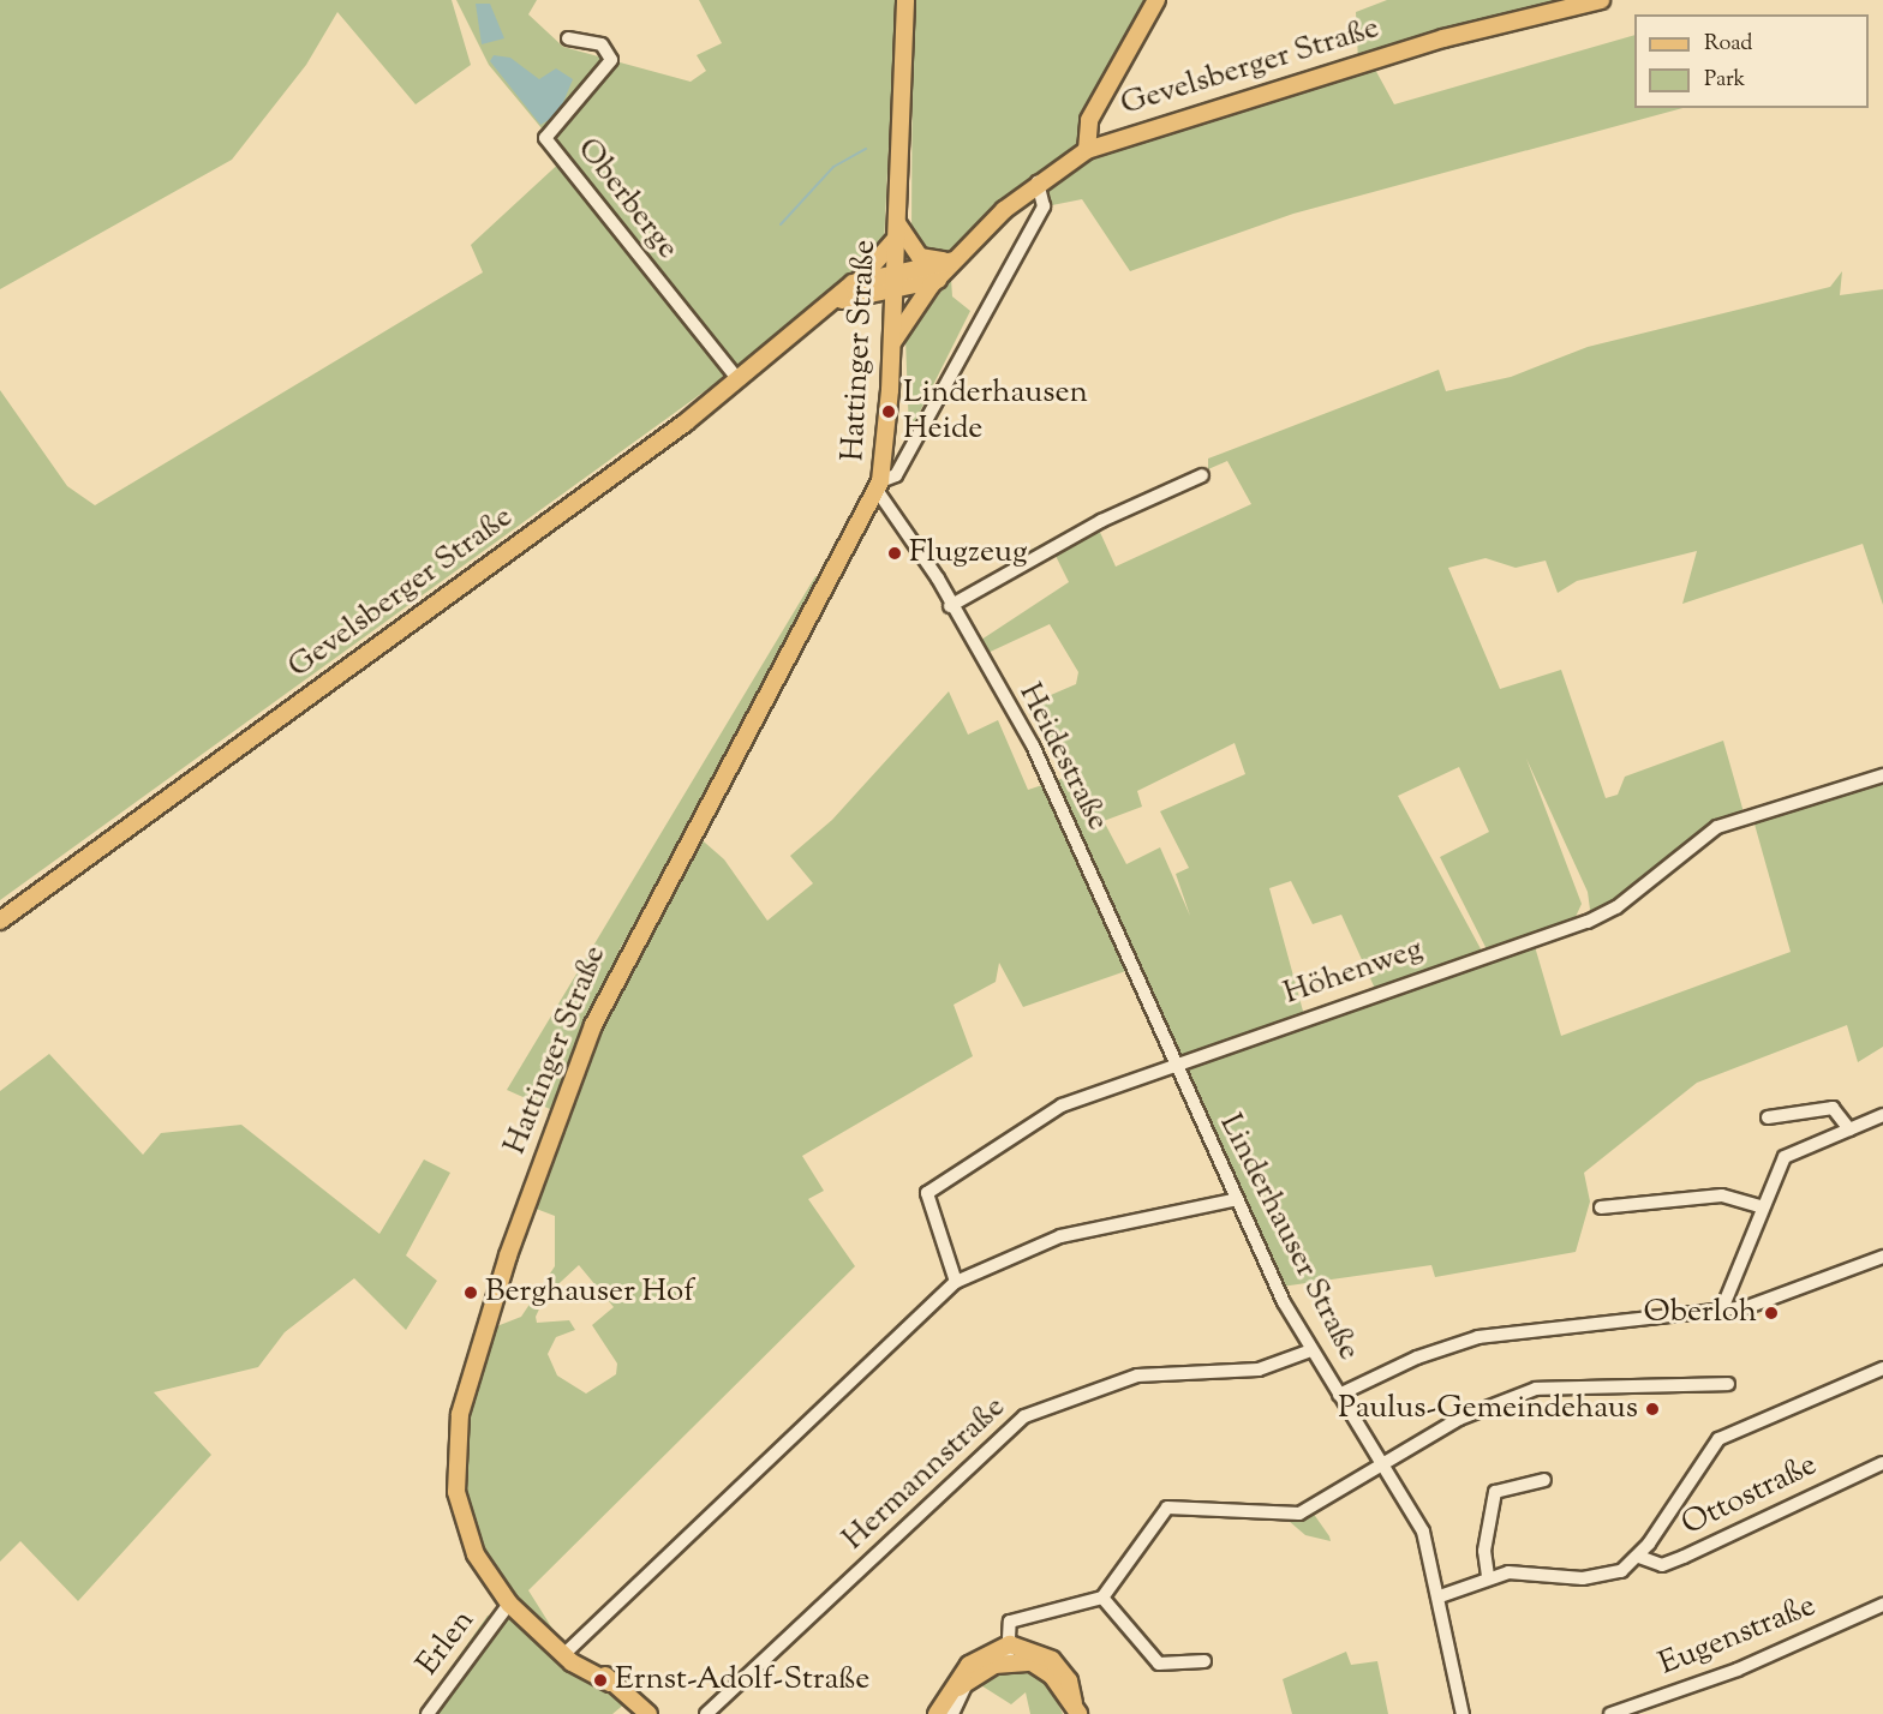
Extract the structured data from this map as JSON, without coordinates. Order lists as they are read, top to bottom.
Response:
{
  "streets": {
    "main road": ["Gevelsberger Straße", "Hattinger Straße"],
    "street": [
      "Oberberge",
      "Heidestraße",
      "Höhenweg",
      "Linderhauser Straße",
      "Hermannstraße",
      "Ottostraße",
      "Eugenstraße",
      "Erlen"
    ]
  },
  "crossings": [
    ["Gevelsberger Straße", "Oberberge"],
    ["Gevelsberger Straße", "Hattinger Straße"],
    ["Hattinger Straße", "Heidestraße"],
    ["Hattinger Straße", "Erlen"],
    ["Heidestraße", "Höhenweg"],
    ["Heidestraße", "Linderhauser Straße"],
    ["Höhenweg", "Linderhauser Straße"],
    ["Linderhauser Straße", "Hermannstraße"]
  ],
  "places": [
    "Linderhausen Heide",
    "Flugzeug",
    "Berghauser Hof",
    "Oberloh",
    "Paulus-Gemeindehaus",
    "Ernst-Adolf-Straße"
  ],
  "legend": ["Road", "Park"]
}
